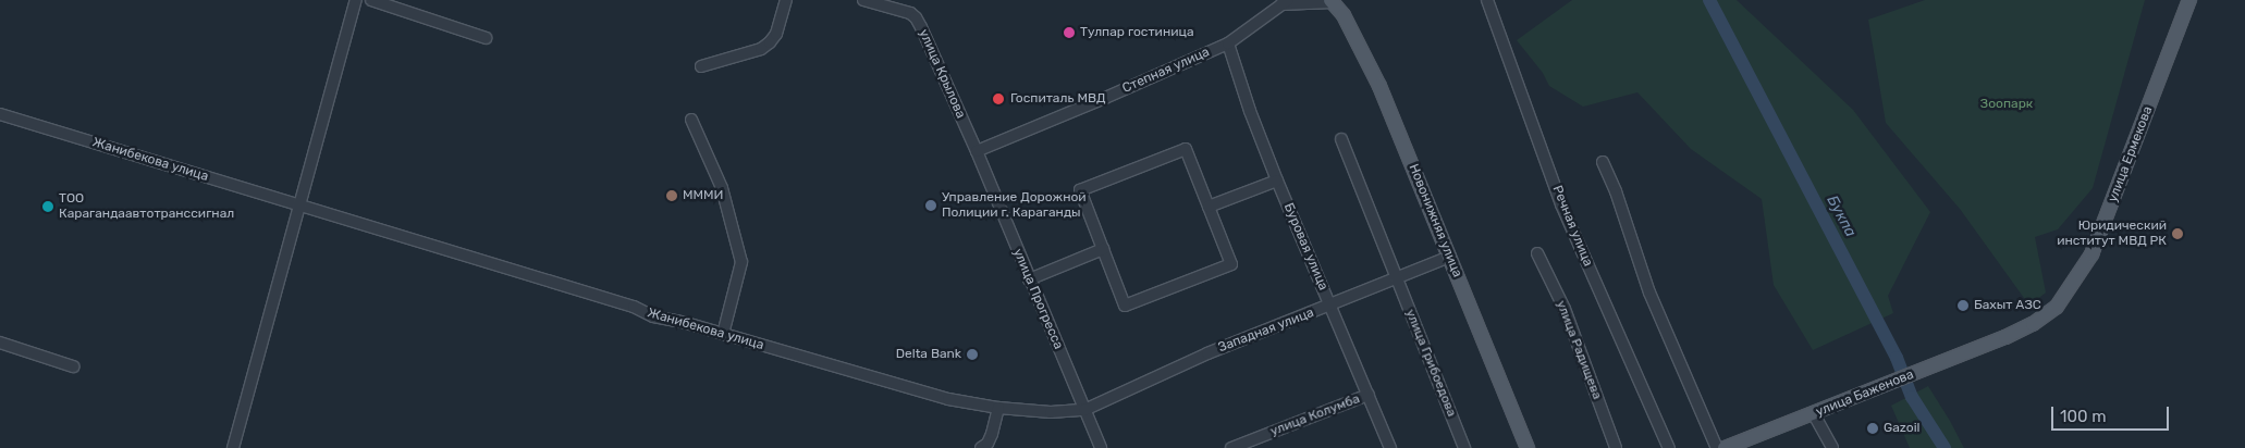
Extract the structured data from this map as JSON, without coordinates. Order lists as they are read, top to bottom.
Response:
{
  "streets": {
    "main road": ["улица Ермекова", "Новонижняя улица", "улица Баженова"],
    "street": [
      "Степная улица",
      "улица Крылова",
      "Жанибекова улица",
      "Речная улица",
      "Буровая улица",
      "улица Прогресса",
      "Западная улица",
      "улица Радищева",
      "улица Грибоедова",
      "улица Колумба"
    ]
  },
  "crossings": [
    ["Степная улица", "улица Крылова"],
    ["Степная улица", "Буровая улица"],
    ["Степная улица", "улица Прогресса"],
    ["улица Крылова", "улица Прогресса"],
    ["улица Ермекова", "улица Баженова"],
    ["Жанибекова улица", "улица Прогресса"],
    ["Жанибекова улица", "Западная улица"],
    ["Новонижняя улица", "Западная улица"],
    ["Буровая улица", "Западная улица"],
    ["Буровая улица", "улица Колумба"],
    ["улица Прогресса", "Западная улица"],
    ["Западная улица", "улица Грибоедова"]
  ],
  "water": ["Букпа"],
  "parks": ["Зоопарк"],
  "places": [
    "Тулпар гостиница",
    "Госпиталь МВД",
    "МММИ",
    "Управление Дорожной Полиции г. Караганды",
    "ТОО Карагандаавтотранссигнал",
    "Юридический институт МВД РК",
    "Бахыт АЗС",
    "Delta Bank",
    "Gazoil"
  ],
  "scale_bar": "100 m"
}
